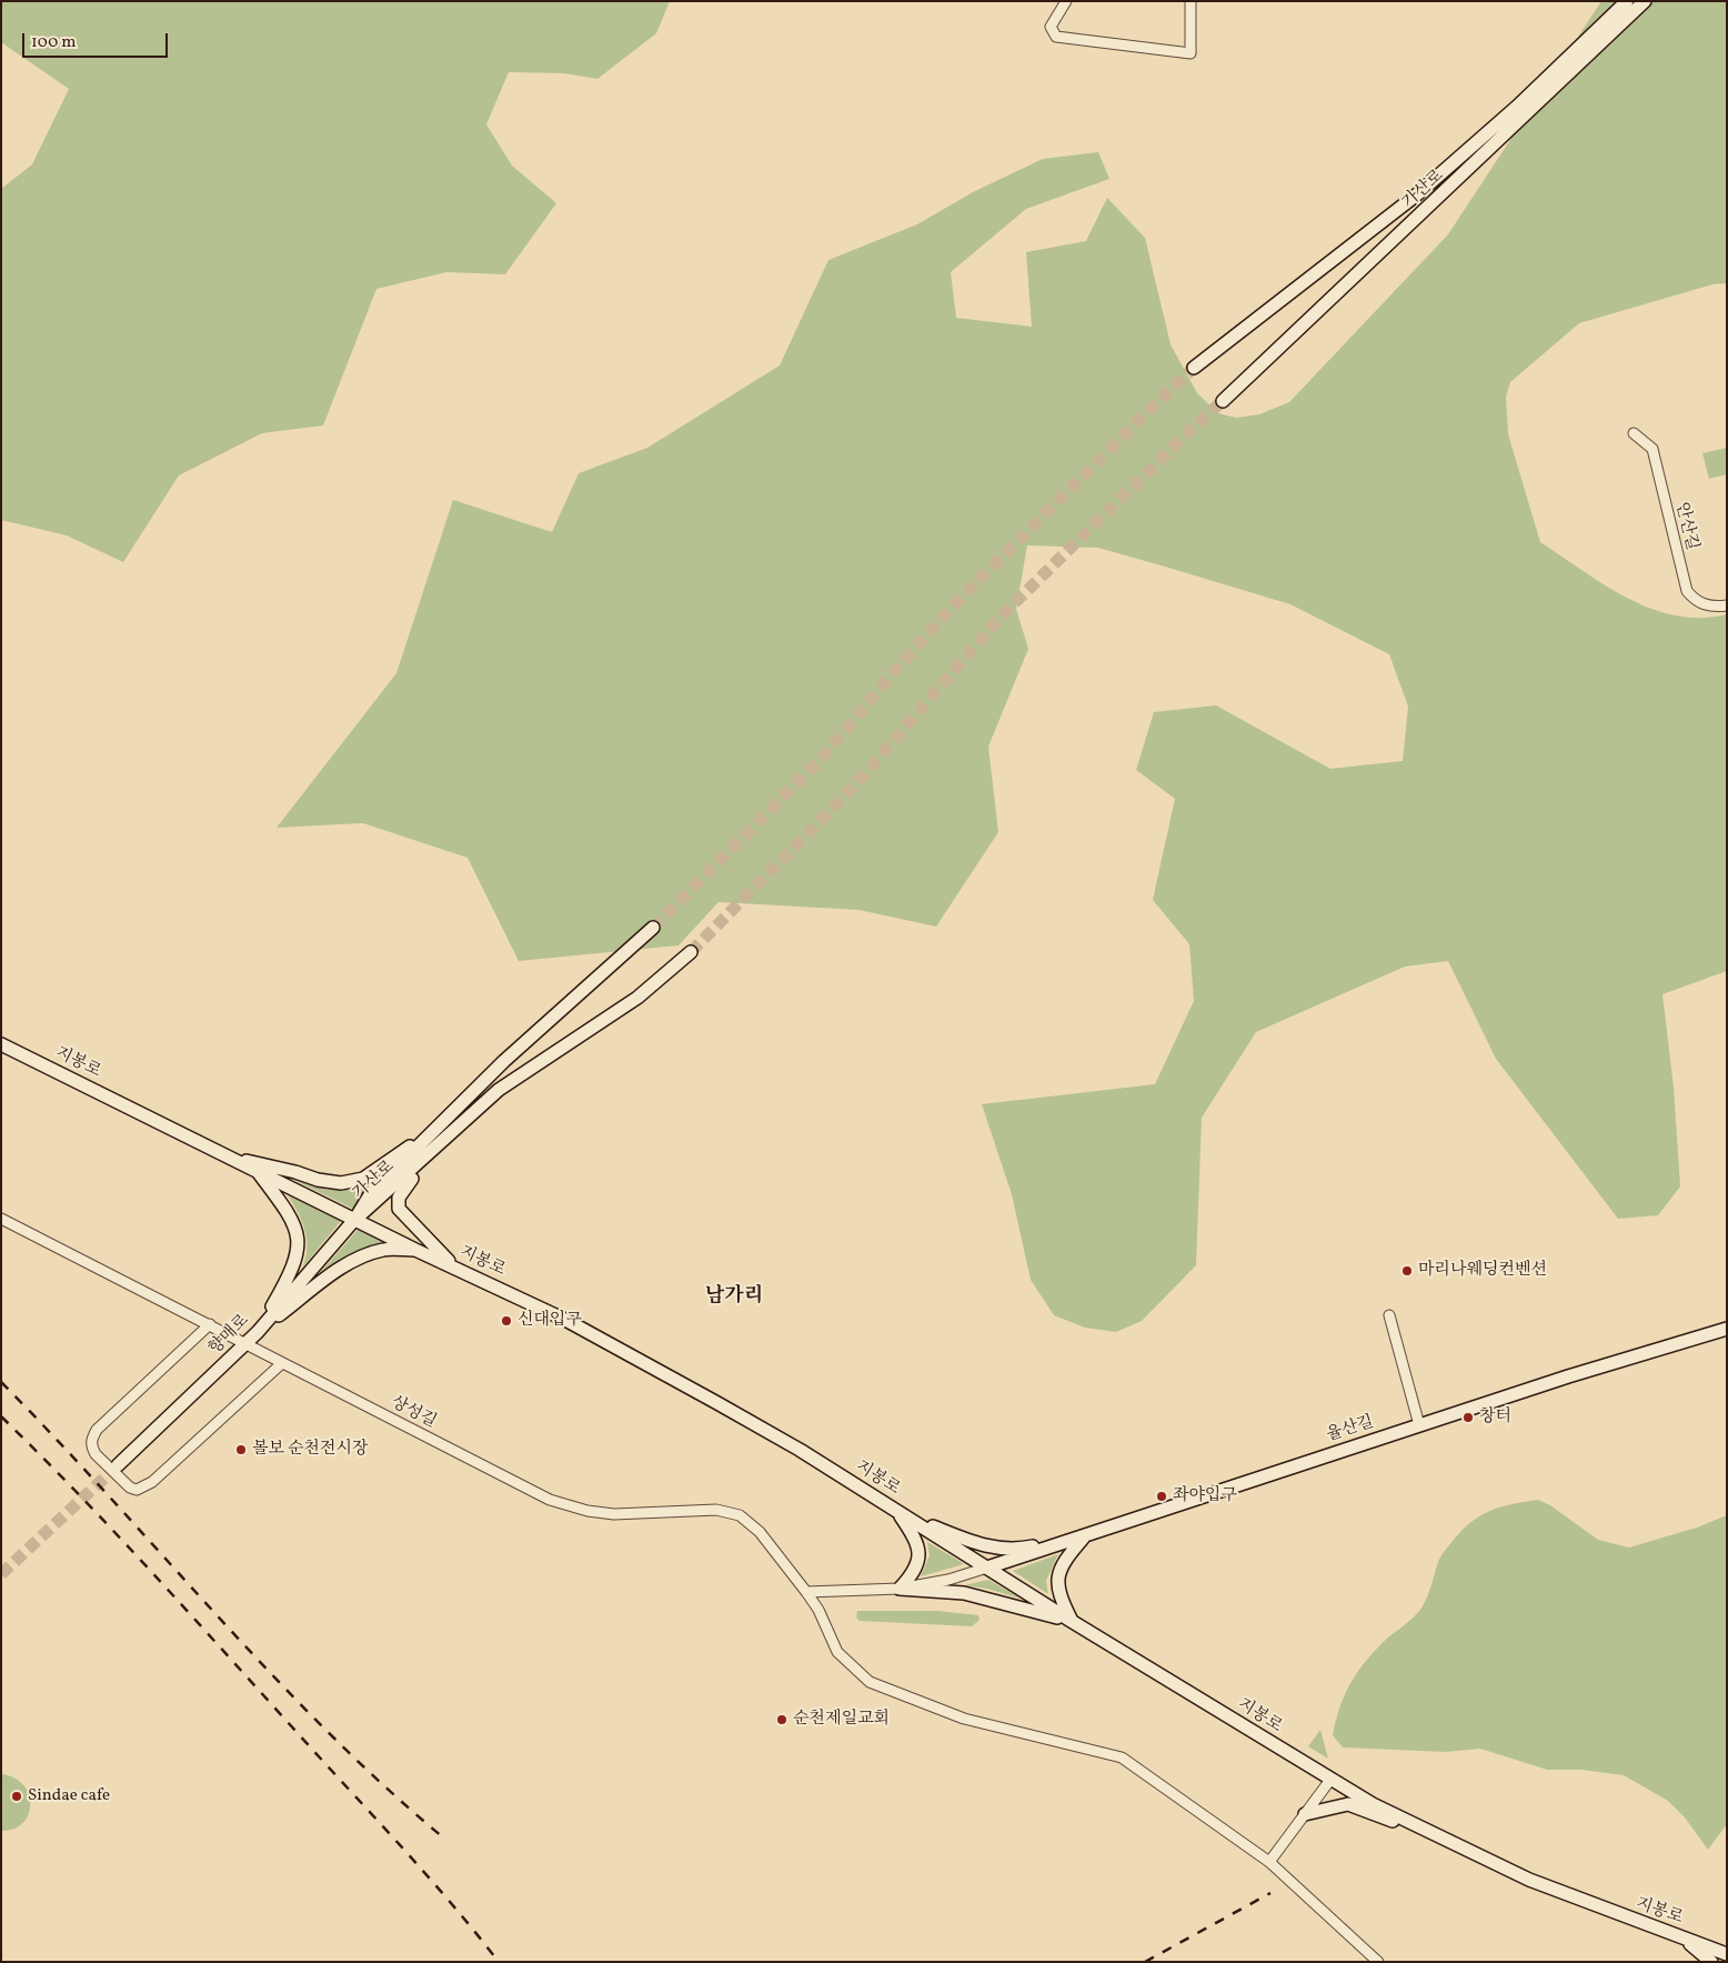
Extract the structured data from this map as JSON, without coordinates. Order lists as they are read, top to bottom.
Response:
{
  "streets": {
    "main road": [
      "가산로",
      "지봉로",
      "향매로",
      "율산길"
    ],
    "street": ["안산길", "상성길"]
  },
  "crossings": [
    ["가산로", "지봉로"],
    ["가산로", "향매로"],
    ["지봉로", "향매로"],
    ["지봉로", "율산길"],
    ["향매로", "상성길"]
  ],
  "districts": ["남가리"],
  "places": [
    "마리나웨딩컨벤션",
    "신대입구",
    "창터",
    "볼보 순천전시장",
    "좌야입구",
    "순천제일교회",
    "Sindae cafe"
  ],
  "scale_bar": "100 m"
}
